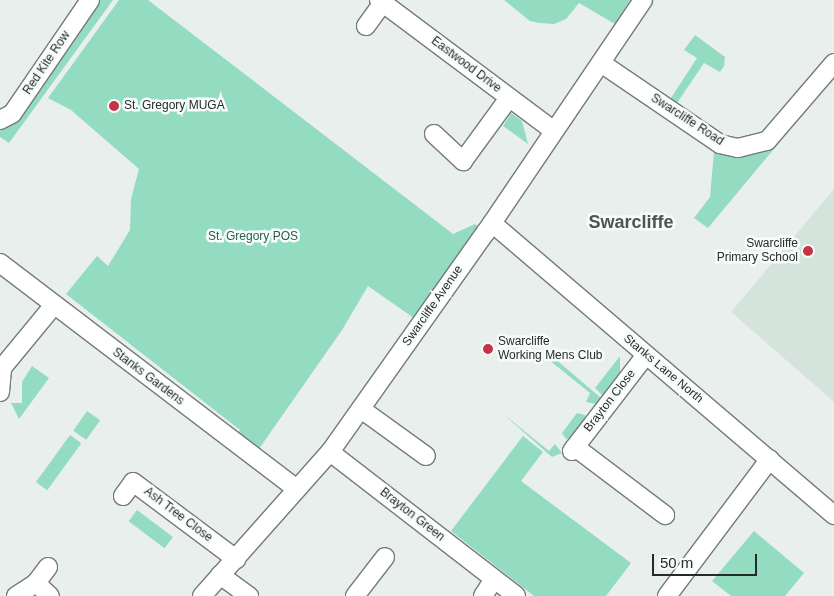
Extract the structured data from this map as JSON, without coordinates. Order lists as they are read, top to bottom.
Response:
{
  "streets": {
    "street": [
      "Red Kite Row",
      "Eastwood Drive",
      "Swarcliffe Road",
      "Swarcliffe Avenue",
      "Stanks Lane North",
      "Stanks Gardens",
      "Brayton Close",
      "Ash Tree Close",
      "Brayton Green"
    ]
  },
  "crossings": [
    ["Eastwood Drive", "Swarcliffe Avenue"],
    ["Swarcliffe Road", "Swarcliffe Avenue"],
    ["Swarcliffe Avenue", "Stanks Lane North"],
    ["Swarcliffe Avenue", "Stanks Gardens"],
    ["Swarcliffe Avenue", "Ash Tree Close"],
    ["Swarcliffe Avenue", "Brayton Green"],
    ["Stanks Lane North", "Brayton Close"]
  ],
  "districts": ["Swarcliffe"],
  "parks": ["St. Gregory POS"],
  "places": ["St. Gregory MUGA", "Swarcliffe Primary School", "Swarcliffe Working Mens Club"],
  "scale_bar": "50 m"
}
